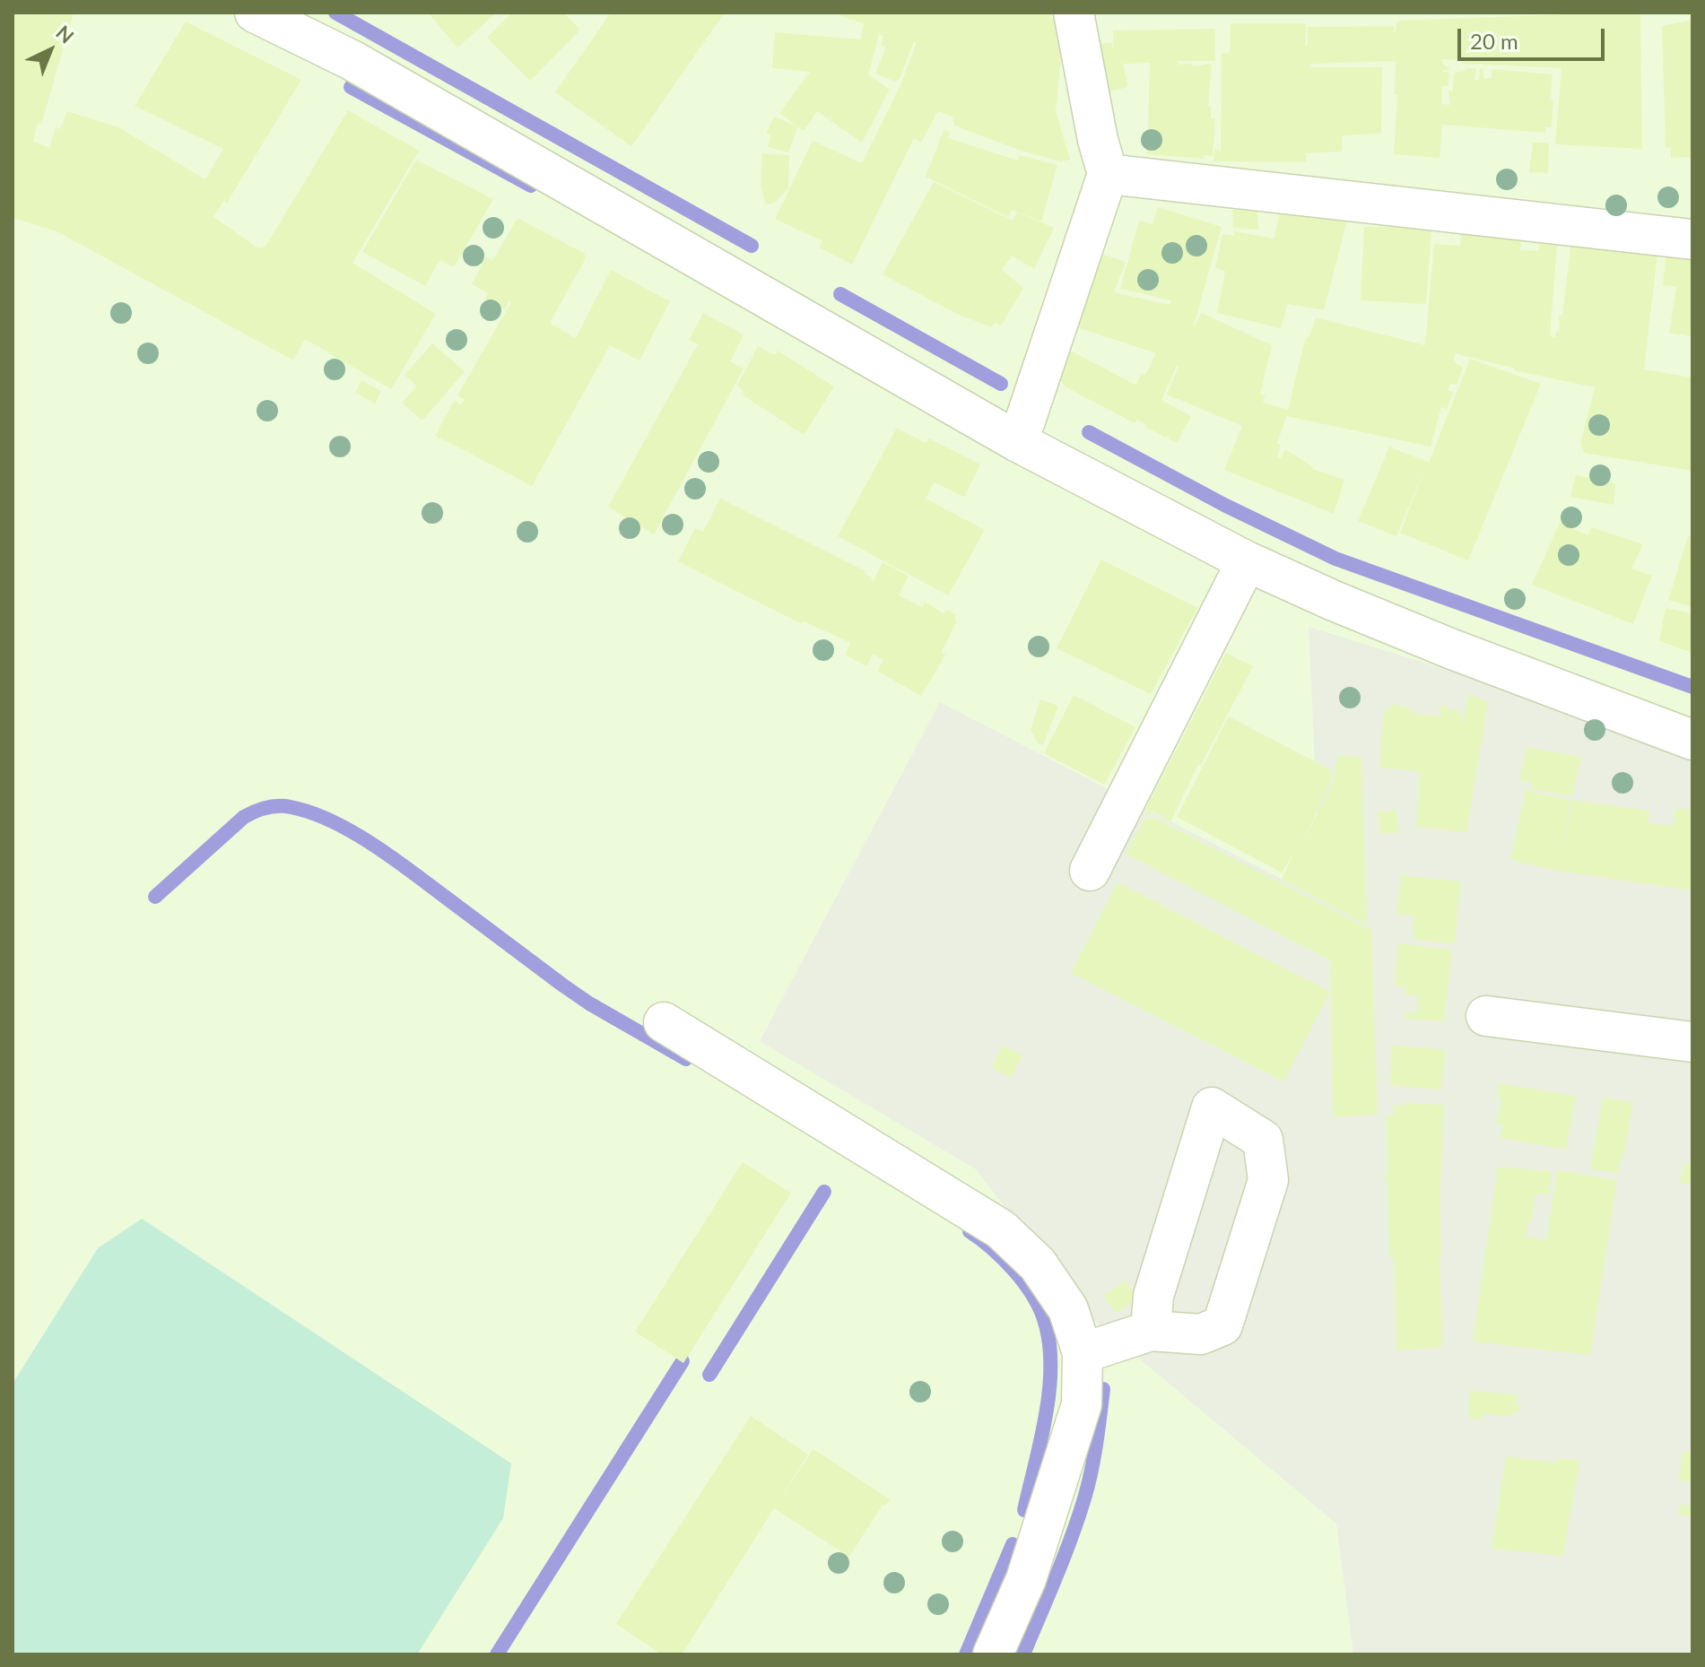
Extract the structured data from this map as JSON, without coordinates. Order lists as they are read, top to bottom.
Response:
{
  "scale_bar": "20 m",
  "north": "top right"
}
